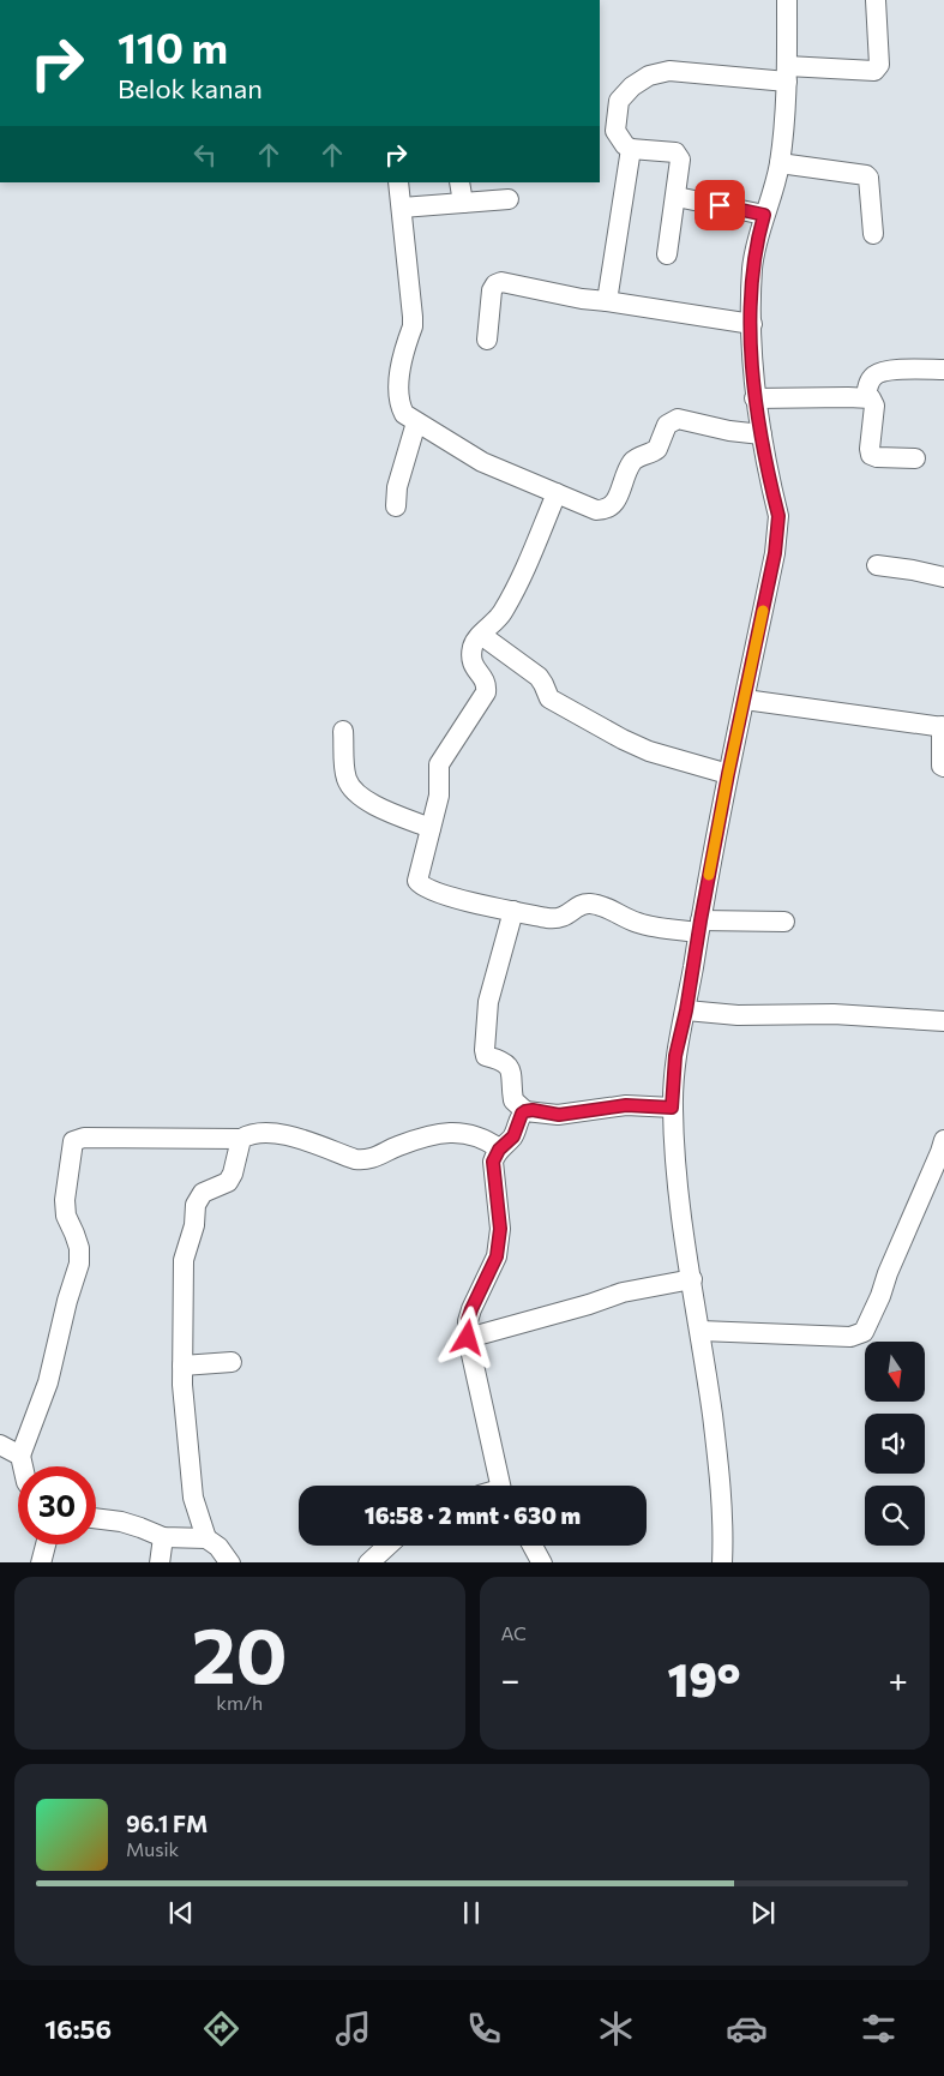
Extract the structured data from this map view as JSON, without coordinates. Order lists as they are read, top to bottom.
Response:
{
  "north": "bottom",
  "page": {
    "turn": ["110 m", "Belok kanan"],
    "limit": "30",
    "trip": "16:58 · 2 mnt · 630 m",
    "tile": [
      ["20", "km/h"],
      "AC"
    ],
    "heat": ["−", "19°", "+"],
    "song": ["96.1 FM", "Musik"],
    "tabs": "16:56"
  }
}
